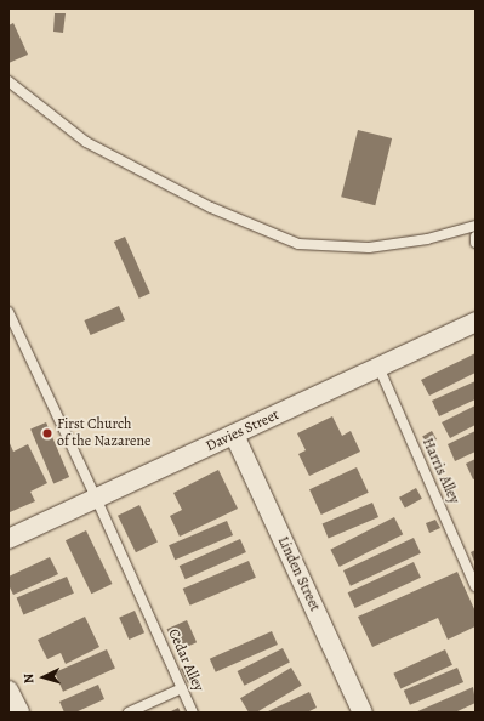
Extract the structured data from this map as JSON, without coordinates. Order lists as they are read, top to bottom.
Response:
{
  "streets": {
    "street": ["Davies Street", "Linden Street"],
    "lane": ["Harris Alley", "Cedar Alley"]
  },
  "crossings": [
    ["Davies Street", "Harris Alley"],
    ["Davies Street", "Linden Street"],
    ["Davies Street", "Cedar Alley"]
  ],
  "places": ["First Church of the Nazarene"],
  "north": "left"
}
